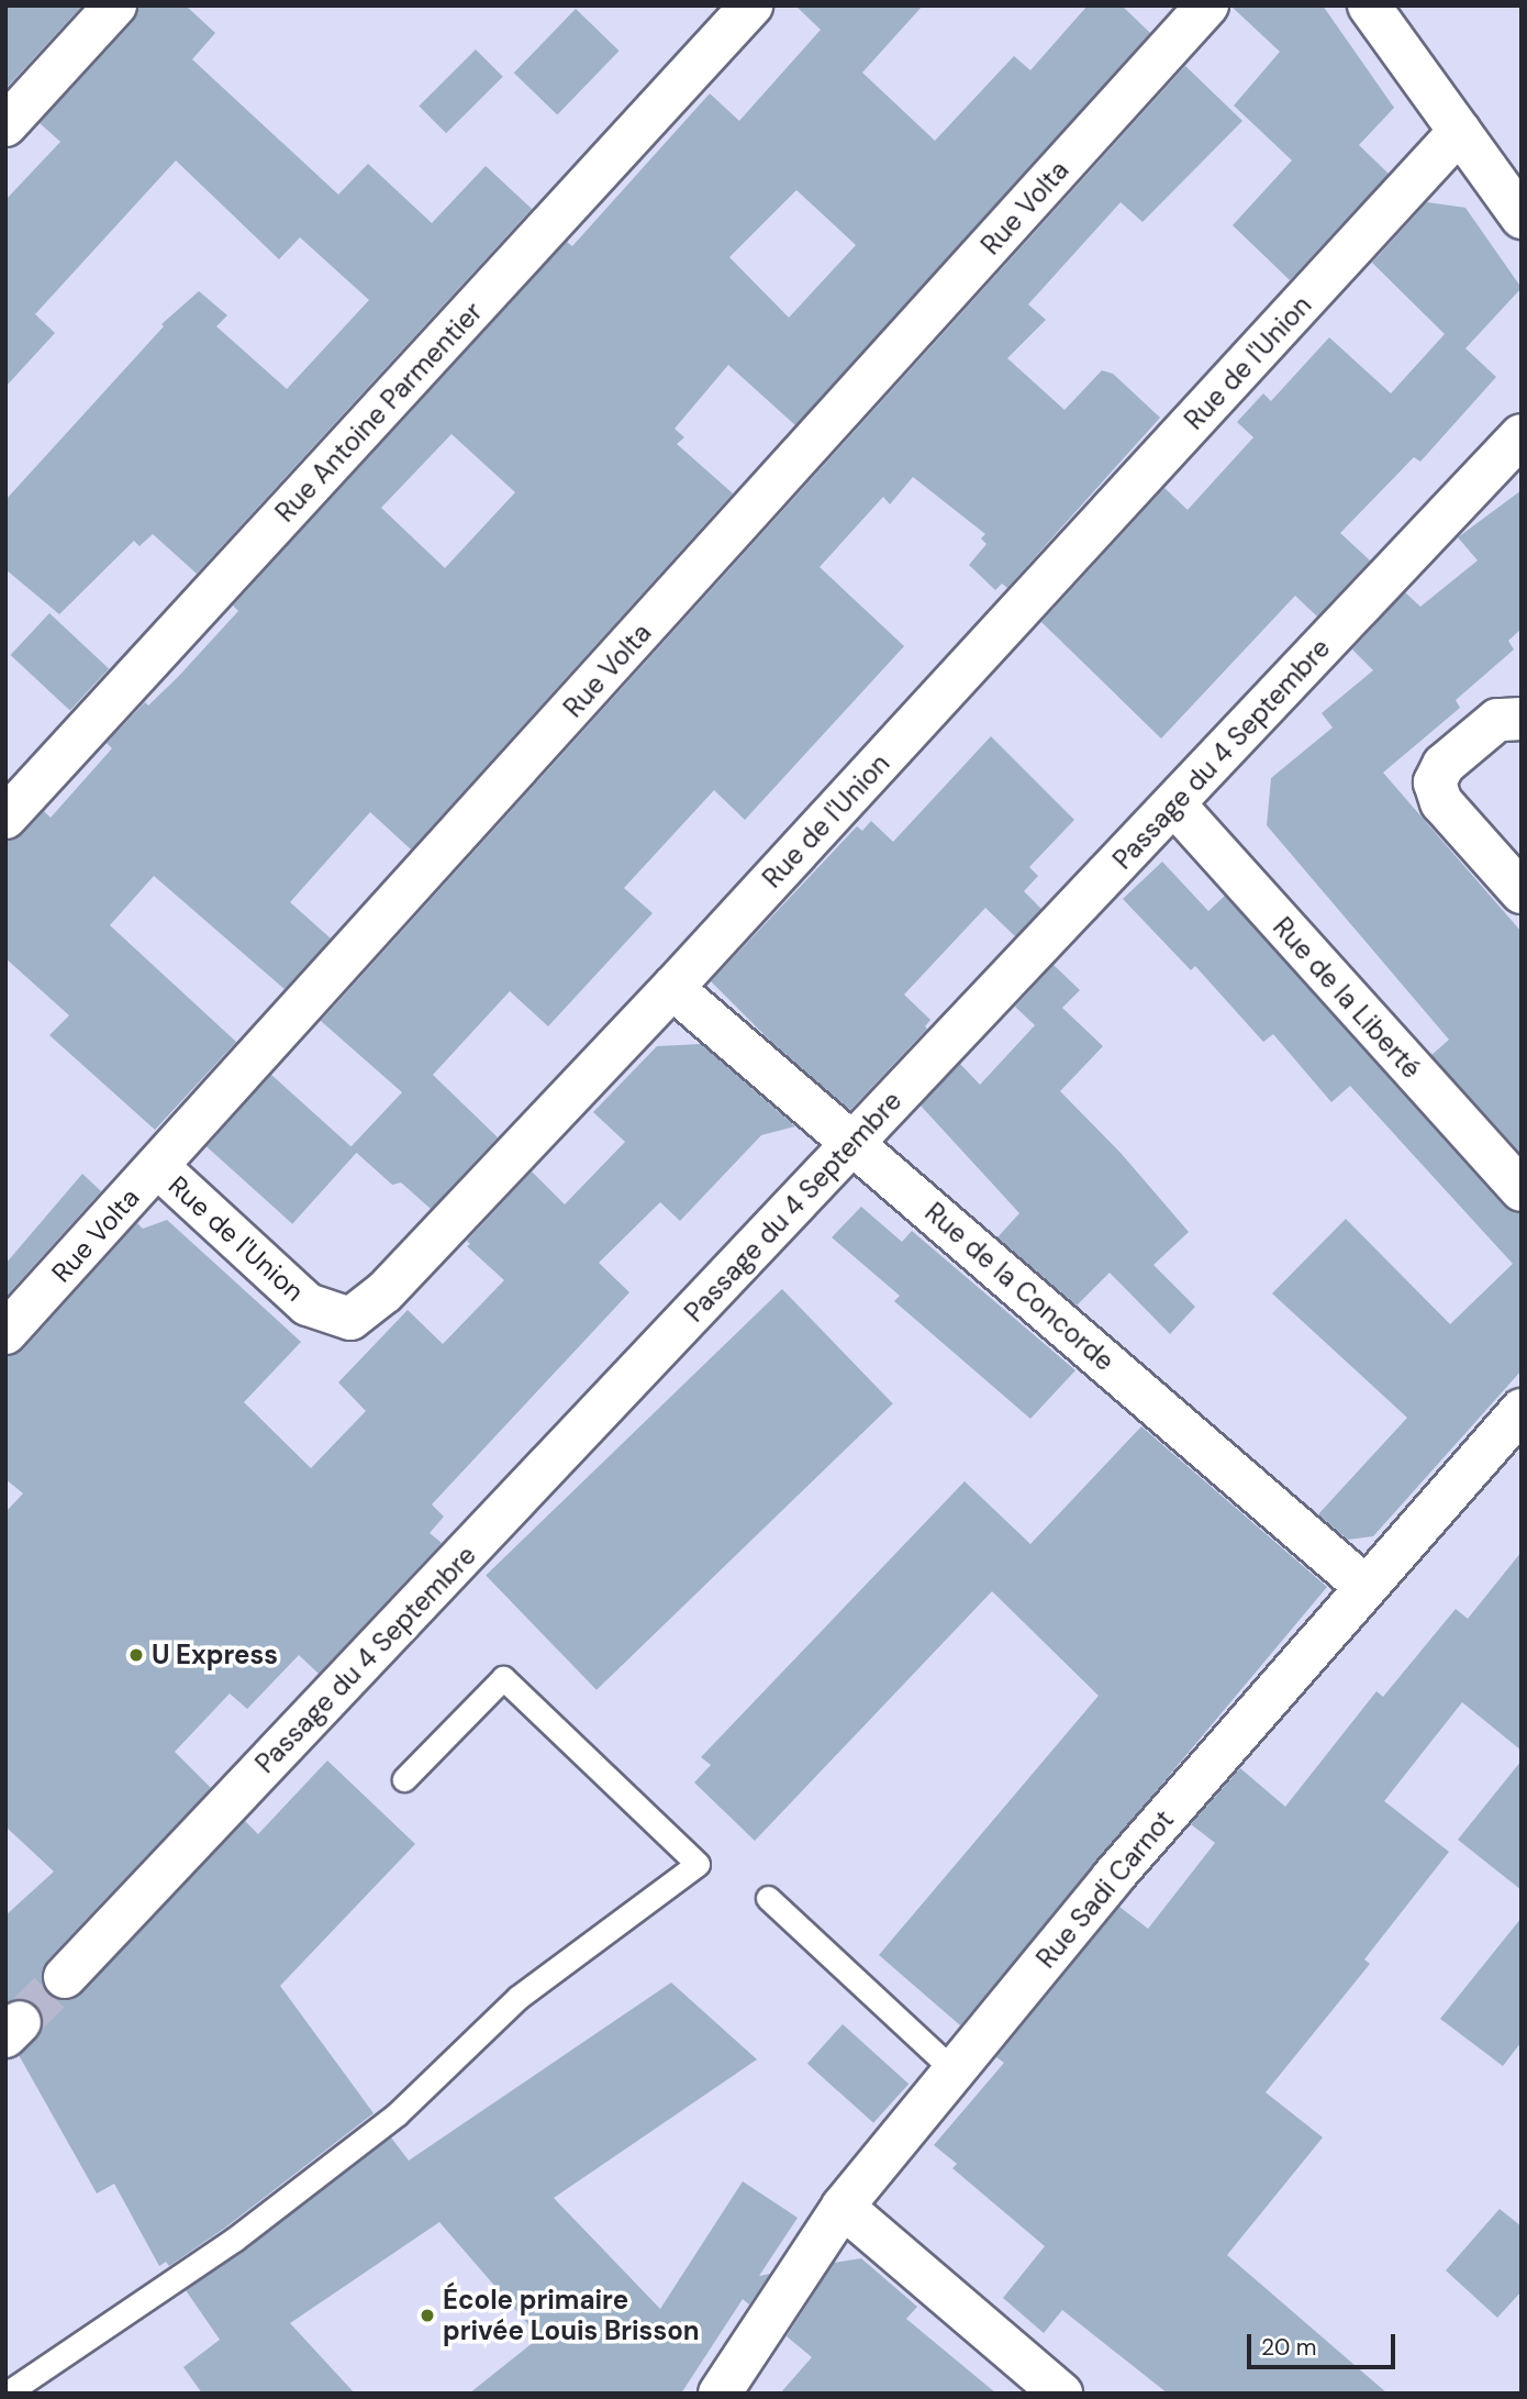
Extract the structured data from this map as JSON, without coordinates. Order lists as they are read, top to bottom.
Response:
{
  "streets": {
    "street": [
      "Rue Volta",
      "Rue de l'Union",
      "Rue Antoine Parmentier",
      "Passage du 4 Septembre",
      "Rue de la Liberté",
      "Rue de la Concorde",
      "Rue Sadi Carnot"
    ]
  },
  "crossings": [
    ["Rue Volta", "Rue de l'Union"],
    ["Rue de l'Union", "Rue de la Concorde"],
    ["Passage du 4 Septembre", "Rue de la Liberté"],
    ["Passage du 4 Septembre", "Rue de la Concorde"],
    ["Rue de la Concorde", "Rue Sadi Carnot"]
  ],
  "places": ["U Express", "École primaire privée Louis Brisson"],
  "scale_bar": "20 m"
}
